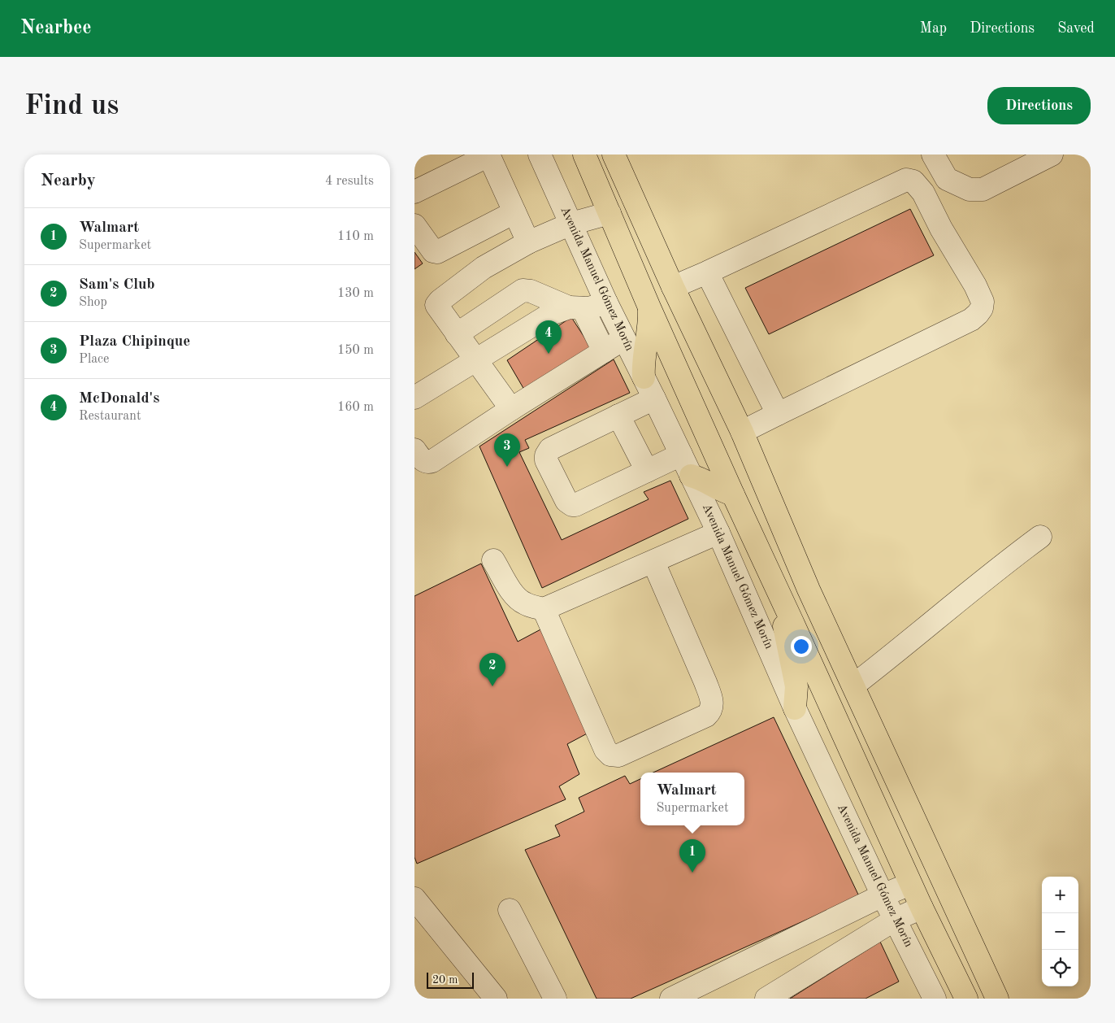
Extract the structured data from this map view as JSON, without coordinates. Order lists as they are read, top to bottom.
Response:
{
  "streets": {
    "street": ["Avenida Manuel Gómez Morín"]
  },
  "scale_bar": "20 m",
  "page": {
    "header": "Nearbee",
    "nav": ["Map", "Directions", "Saved"],
    "buttons": "Directions",
    "title": "Find us",
    "heading": ["Nearby", "4 results"],
    "list": [
      {
        "mark": "1",
        "name": "Walmart",
        "note": "Supermarket",
        "value": "110 m"
      },
      {
        "mark": "2",
        "name": "Sam's Club",
        "note": "Shop",
        "value": "130 m"
      },
      {
        "mark": "3",
        "name": "Plaza Chipinque",
        "note": "Place",
        "value": "150 m"
      },
      {
        "mark": "4",
        "name": "McDonald's",
        "note": "Restaurant",
        "value": "160 m"
      }
    ],
    "pins": [
      "4",
      "3",
      "2",
      "1"
    ],
    "popup": ["Walmart", "Supermarket"],
    "map_buttons": ["+", "−"],
    "scale": "20 m"
  }
}
